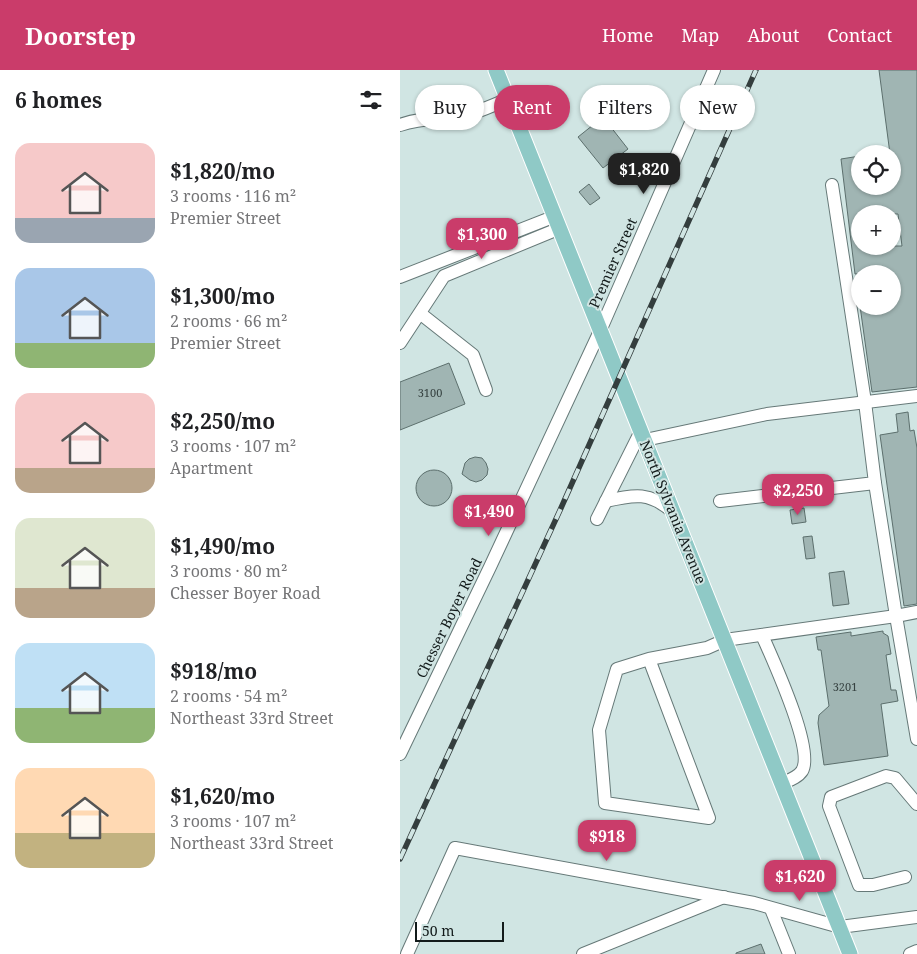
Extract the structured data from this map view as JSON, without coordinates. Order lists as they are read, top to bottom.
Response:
{
  "streets": {
    "main road": ["North Sylvania Avenue"],
    "street": ["Premier Street", "Chesser Boyer Road"]
  },
  "crossings": [
    ["Premier Street", "North Sylvania Avenue"],
    ["Premier Street", "Chesser Boyer Road"],
    ["North Sylvania Avenue", "Chesser Boyer Road"]
  ],
  "house_numbers": ["3100", "3201"],
  "scale_bar": "50 m",
  "page": {
    "header": "Doorstep",
    "nav": [
      "Home",
      "Map",
      "About",
      "Contact"
    ],
    "heading": "6 homes",
    "chip": [
      "Buy",
      "Rent",
      "Filters",
      "New"
    ],
    "list": [
      {
        "name": "$1,820/mo",
        "note": "3 rooms · 116 m² · Premier Street"
      },
      {
        "name": "$1,300/mo",
        "note": "2 rooms · 66 m² · Premier Street"
      },
      {
        "name": "$2,250/mo",
        "note": "3 rooms · 107 m² · Apartment"
      },
      {
        "name": "$1,490/mo",
        "note": "3 rooms · 80 m² · Chesser Boyer Road"
      },
      {
        "name": "$918/mo",
        "note": "2 rooms · 54 m² · Northeast 33rd Street"
      },
      {
        "name": "$1,620/mo",
        "note": "3 rooms · 107 m² · Northeast 33rd Street"
      }
    ],
    "map_buttons": ["+", "−"],
    "price": [
      "$1,820",
      "$1,300",
      "$2,250",
      "$1,490",
      "$918",
      "$1,620"
    ],
    "scale": "50 m"
  }
}
